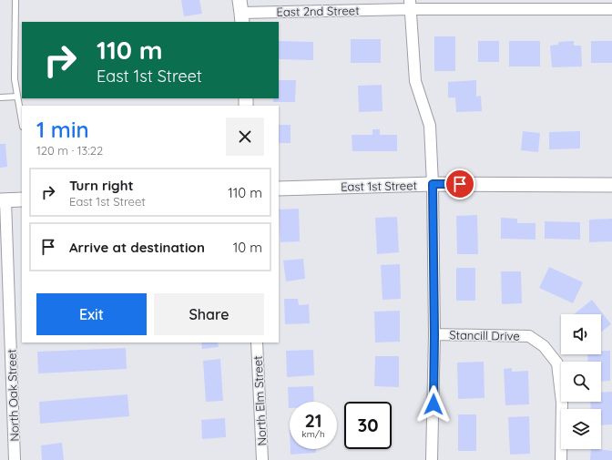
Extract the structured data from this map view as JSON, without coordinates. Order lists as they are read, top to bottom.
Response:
{
  "streets": {
    "street": [
      "East 2nd Street",
      "East 1st Street",
      "Stancill Drive",
      "North Oak Street",
      "North Elm Street"
    ]
  },
  "page": {
    "turn": ["110 m", "East 1st Street"],
    "heading": ["1 min", "120 m · 13:22"],
    "list": [
      {
        "name": "Turn right",
        "note": "East 1st Street",
        "value": "110 m"
      },
      {
        "name": "Arrive at destination",
        "value": "10 m"
      }
    ],
    "buttons": ["Exit", "Share"],
    "speed": "21 km/h",
    "limit": "30"
  }
}
